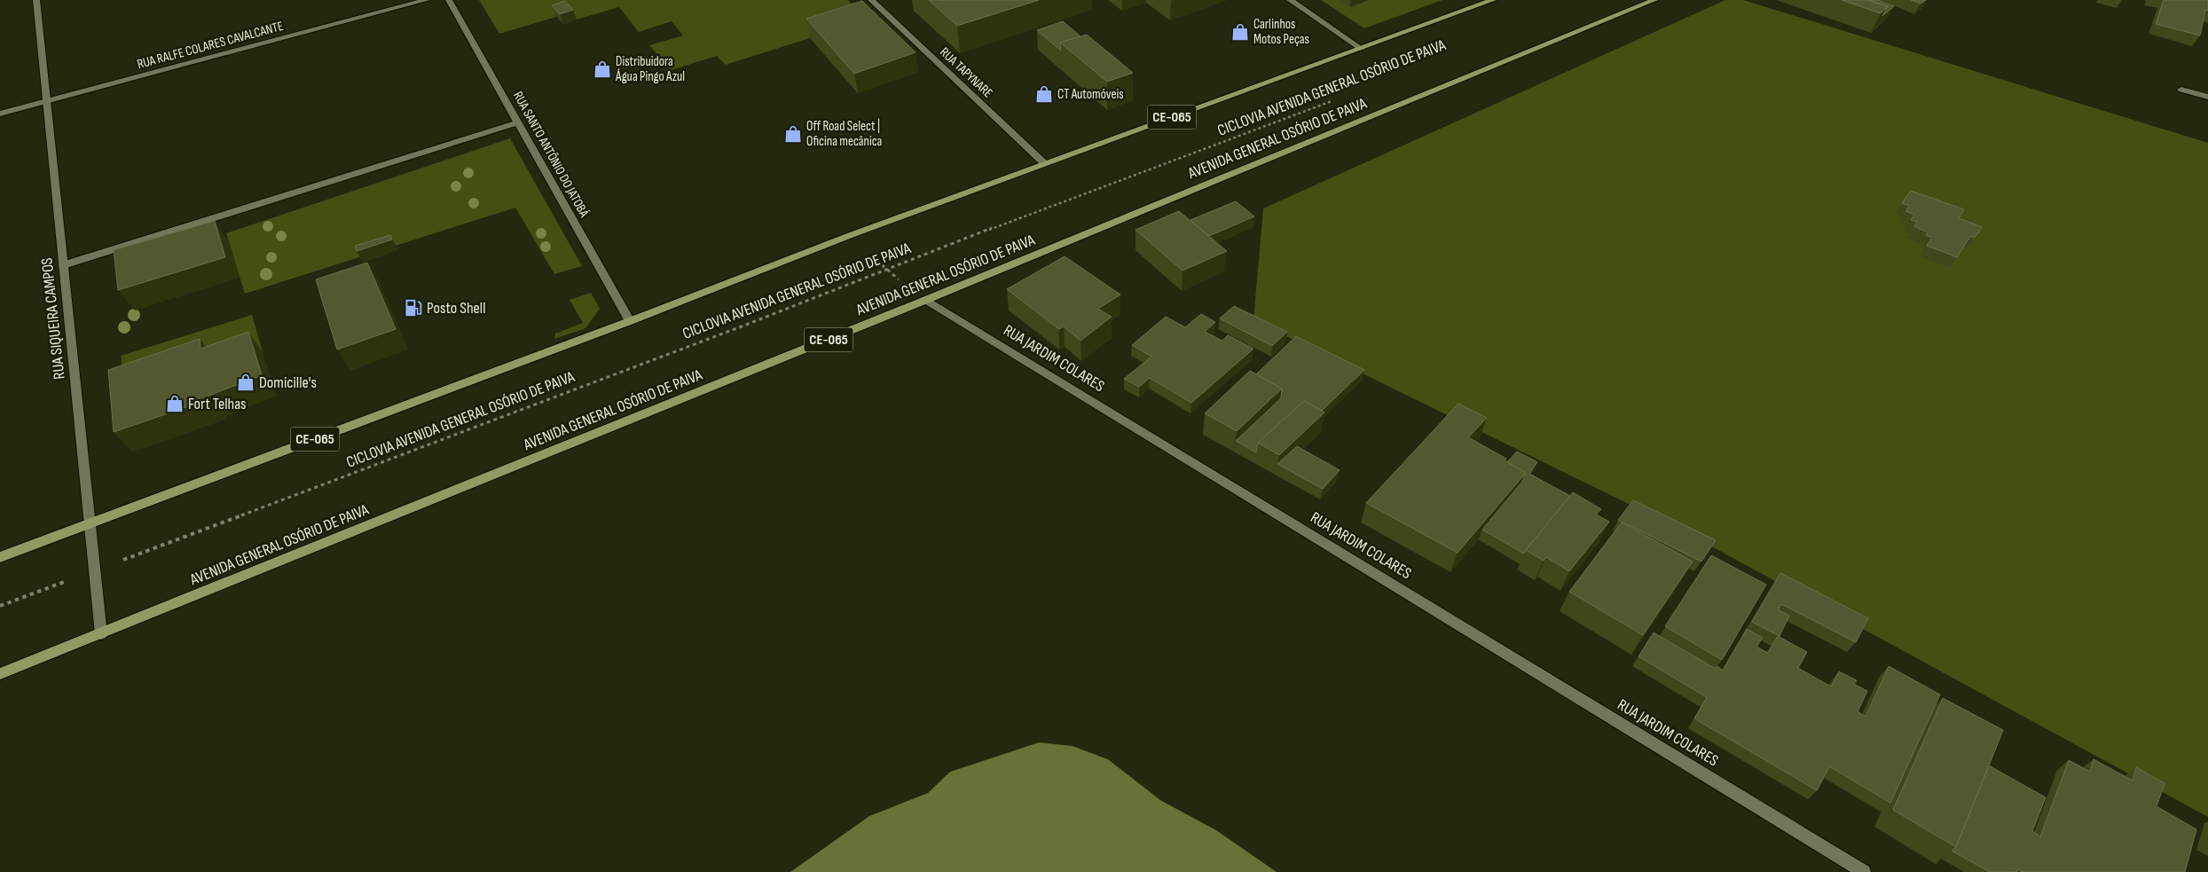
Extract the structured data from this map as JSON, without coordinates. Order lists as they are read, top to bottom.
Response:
{
  "streets": {
    "main road": ["CE-065", "AVENIDA GENERAL OSÓRIO DE PAIVA"],
    "street": [
      "RUA RALFE COLARES CAVALCANTE",
      "RUA TAPYNARE",
      "RUA SANTO ANTÔNIO DO JATOBÁ",
      "RUA SIQUEIRA CAMPOS",
      "RUA JARDIM COLARES"
    ],
    "path": ["CICLOVIA AVENIDA GENERAL OSÓRIO DE PAIVA"]
  },
  "crossings": [
    ["RUA RALFE COLARES CAVALCANTE", "RUA SIQUEIRA CAMPOS"],
    ["RUA TAPYNARE", "CE-065"],
    ["CICLOVIA AVENIDA GENERAL OSÓRIO DE PAIVA", "RUA SIQUEIRA CAMPOS"],
    ["CE-065", "RUA SANTO ANTÔNIO DO JATOBÁ"],
    ["CE-065", "RUA SIQUEIRA CAMPOS"],
    ["AVENIDA GENERAL OSÓRIO DE PAIVA", "RUA SIQUEIRA CAMPOS"],
    ["AVENIDA GENERAL OSÓRIO DE PAIVA", "RUA JARDIM COLARES"]
  ],
  "places": {
    "shop": [
      "Carlinhos Motos Peças",
      "Distribuidora Água Pingo Azul",
      "CT Automóveis",
      "Off Road Select | Oficina mecânica",
      "Domicille's",
      "Fort Telhas"
    ],
    "fuel station": ["Posto Shell"]
  }
}
